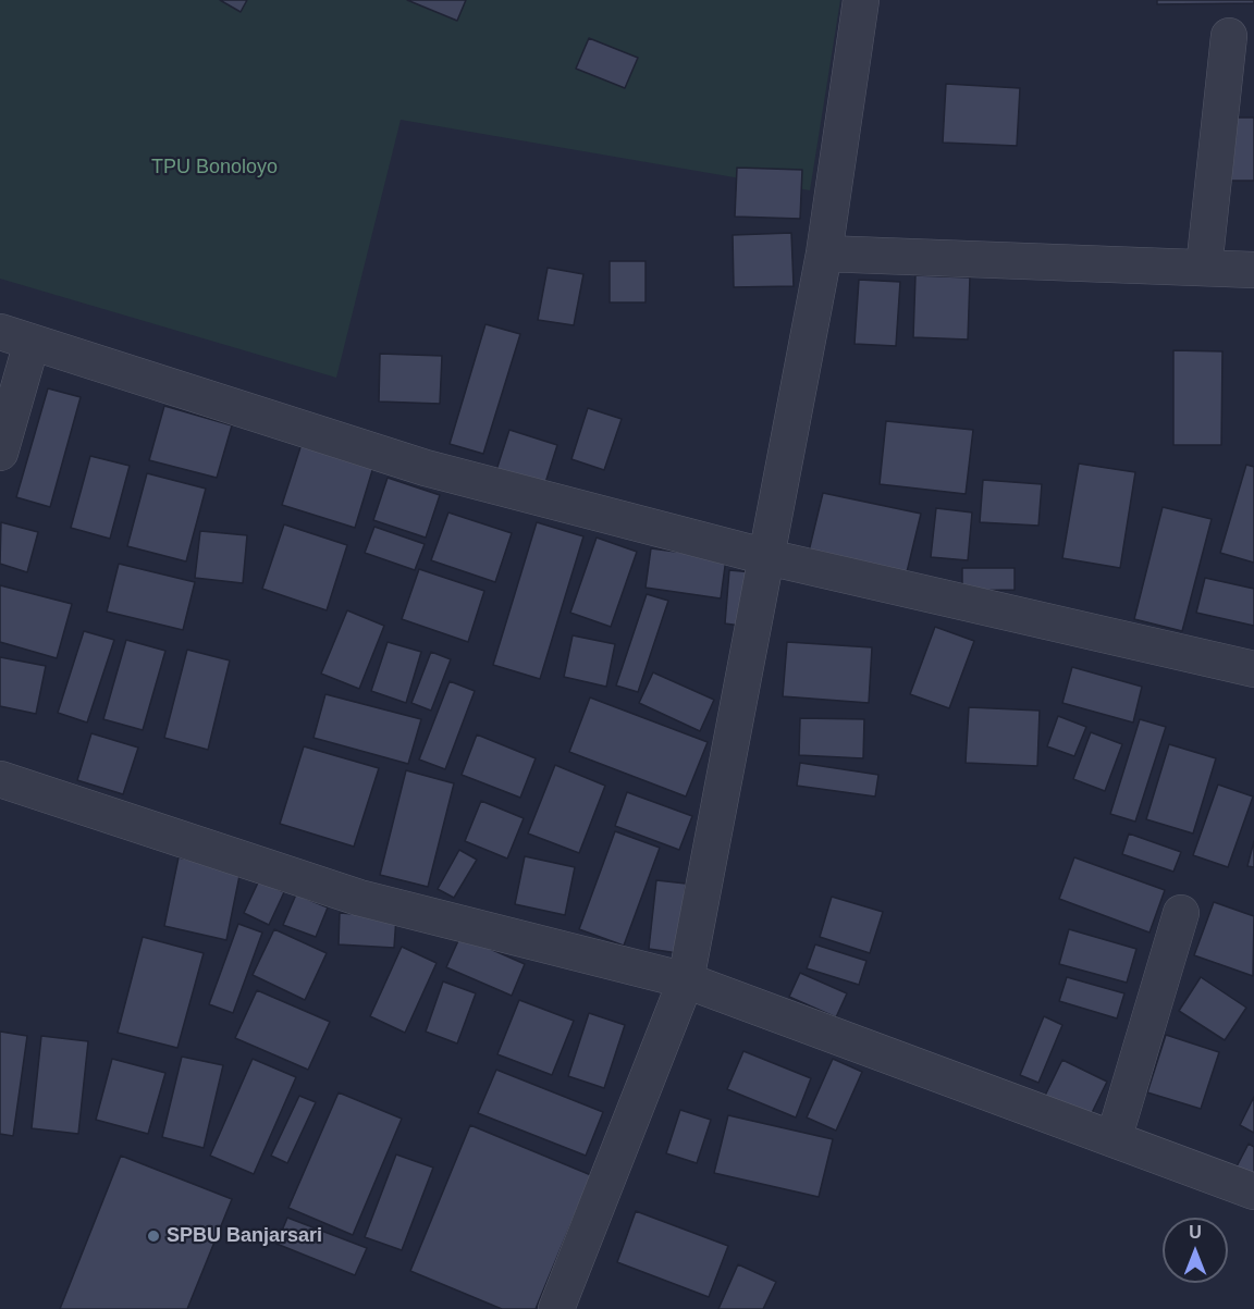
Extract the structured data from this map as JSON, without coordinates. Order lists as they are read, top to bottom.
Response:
{
  "parks": ["TPU Bonoloyo"],
  "places": ["SPBU Banjarsari"],
  "north": "top"
}
